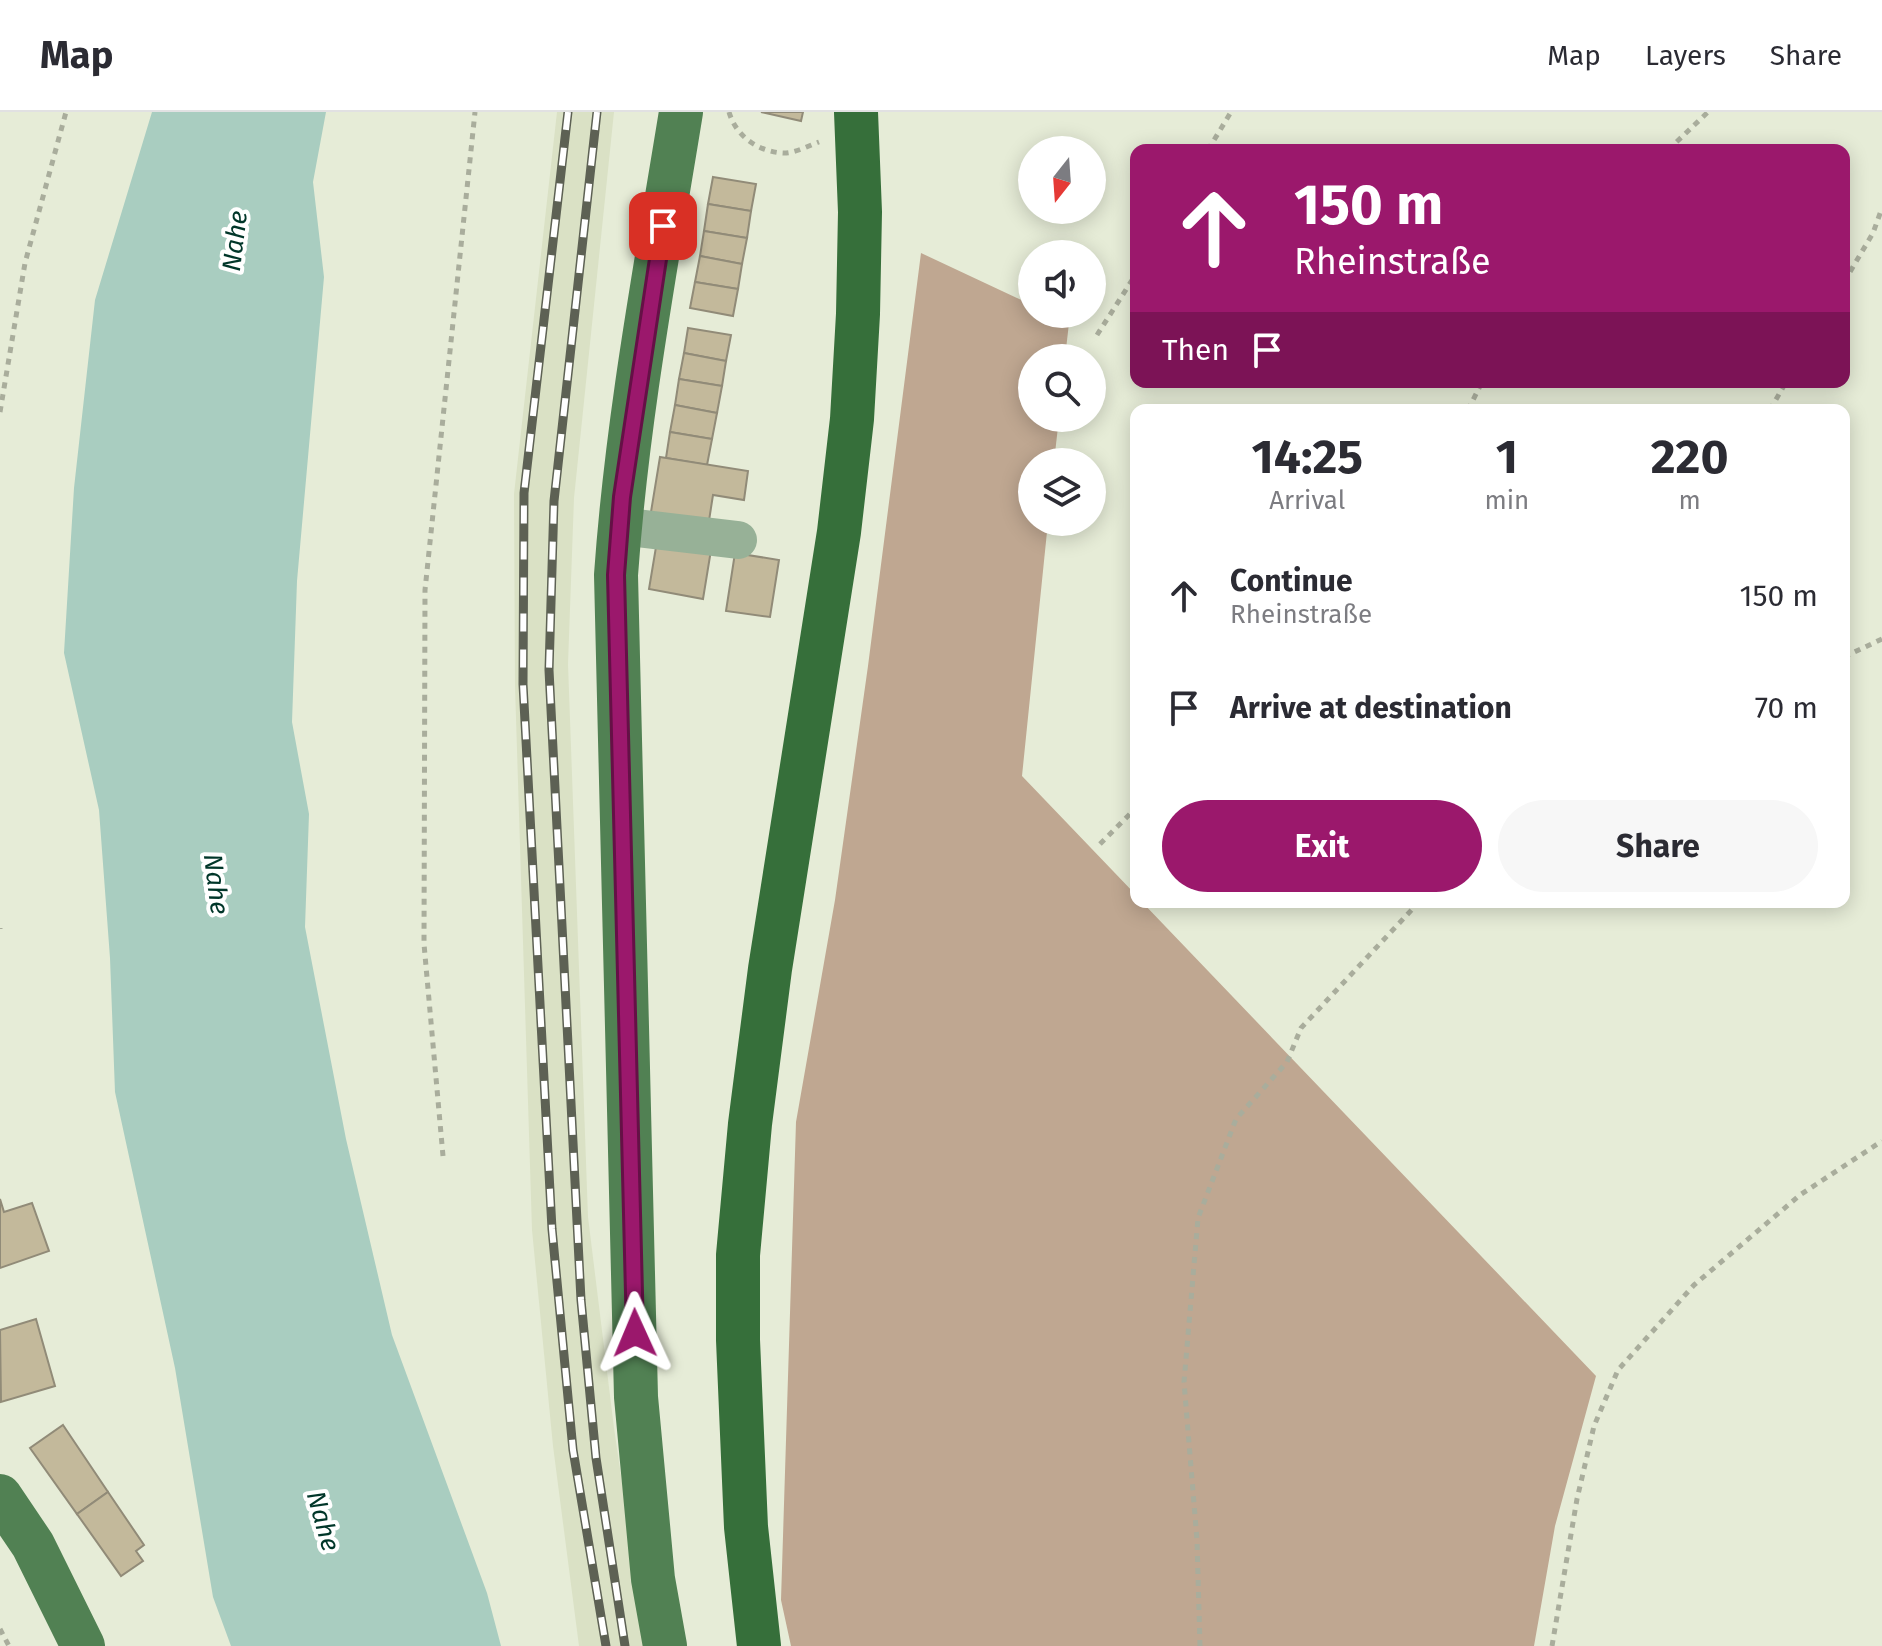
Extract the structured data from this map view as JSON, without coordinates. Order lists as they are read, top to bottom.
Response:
{
  "water": ["Nahe"],
  "north": "bottom",
  "page": {
    "header": "Map",
    "nav": ["Map", "Layers", "Share"],
    "turn": ["150 m", "Rheinstraße"],
    "then": "Then",
    "eta": [
      "14:25",
      "Arrival",
      "1",
      "min",
      "220",
      "m"
    ],
    "list": [
      {
        "name": "Continue",
        "note": "Rheinstraße",
        "value": "150 m"
      },
      {
        "name": "Arrive at destination",
        "value": "70 m"
      }
    ],
    "buttons": ["Exit", "Share"]
  }
}
